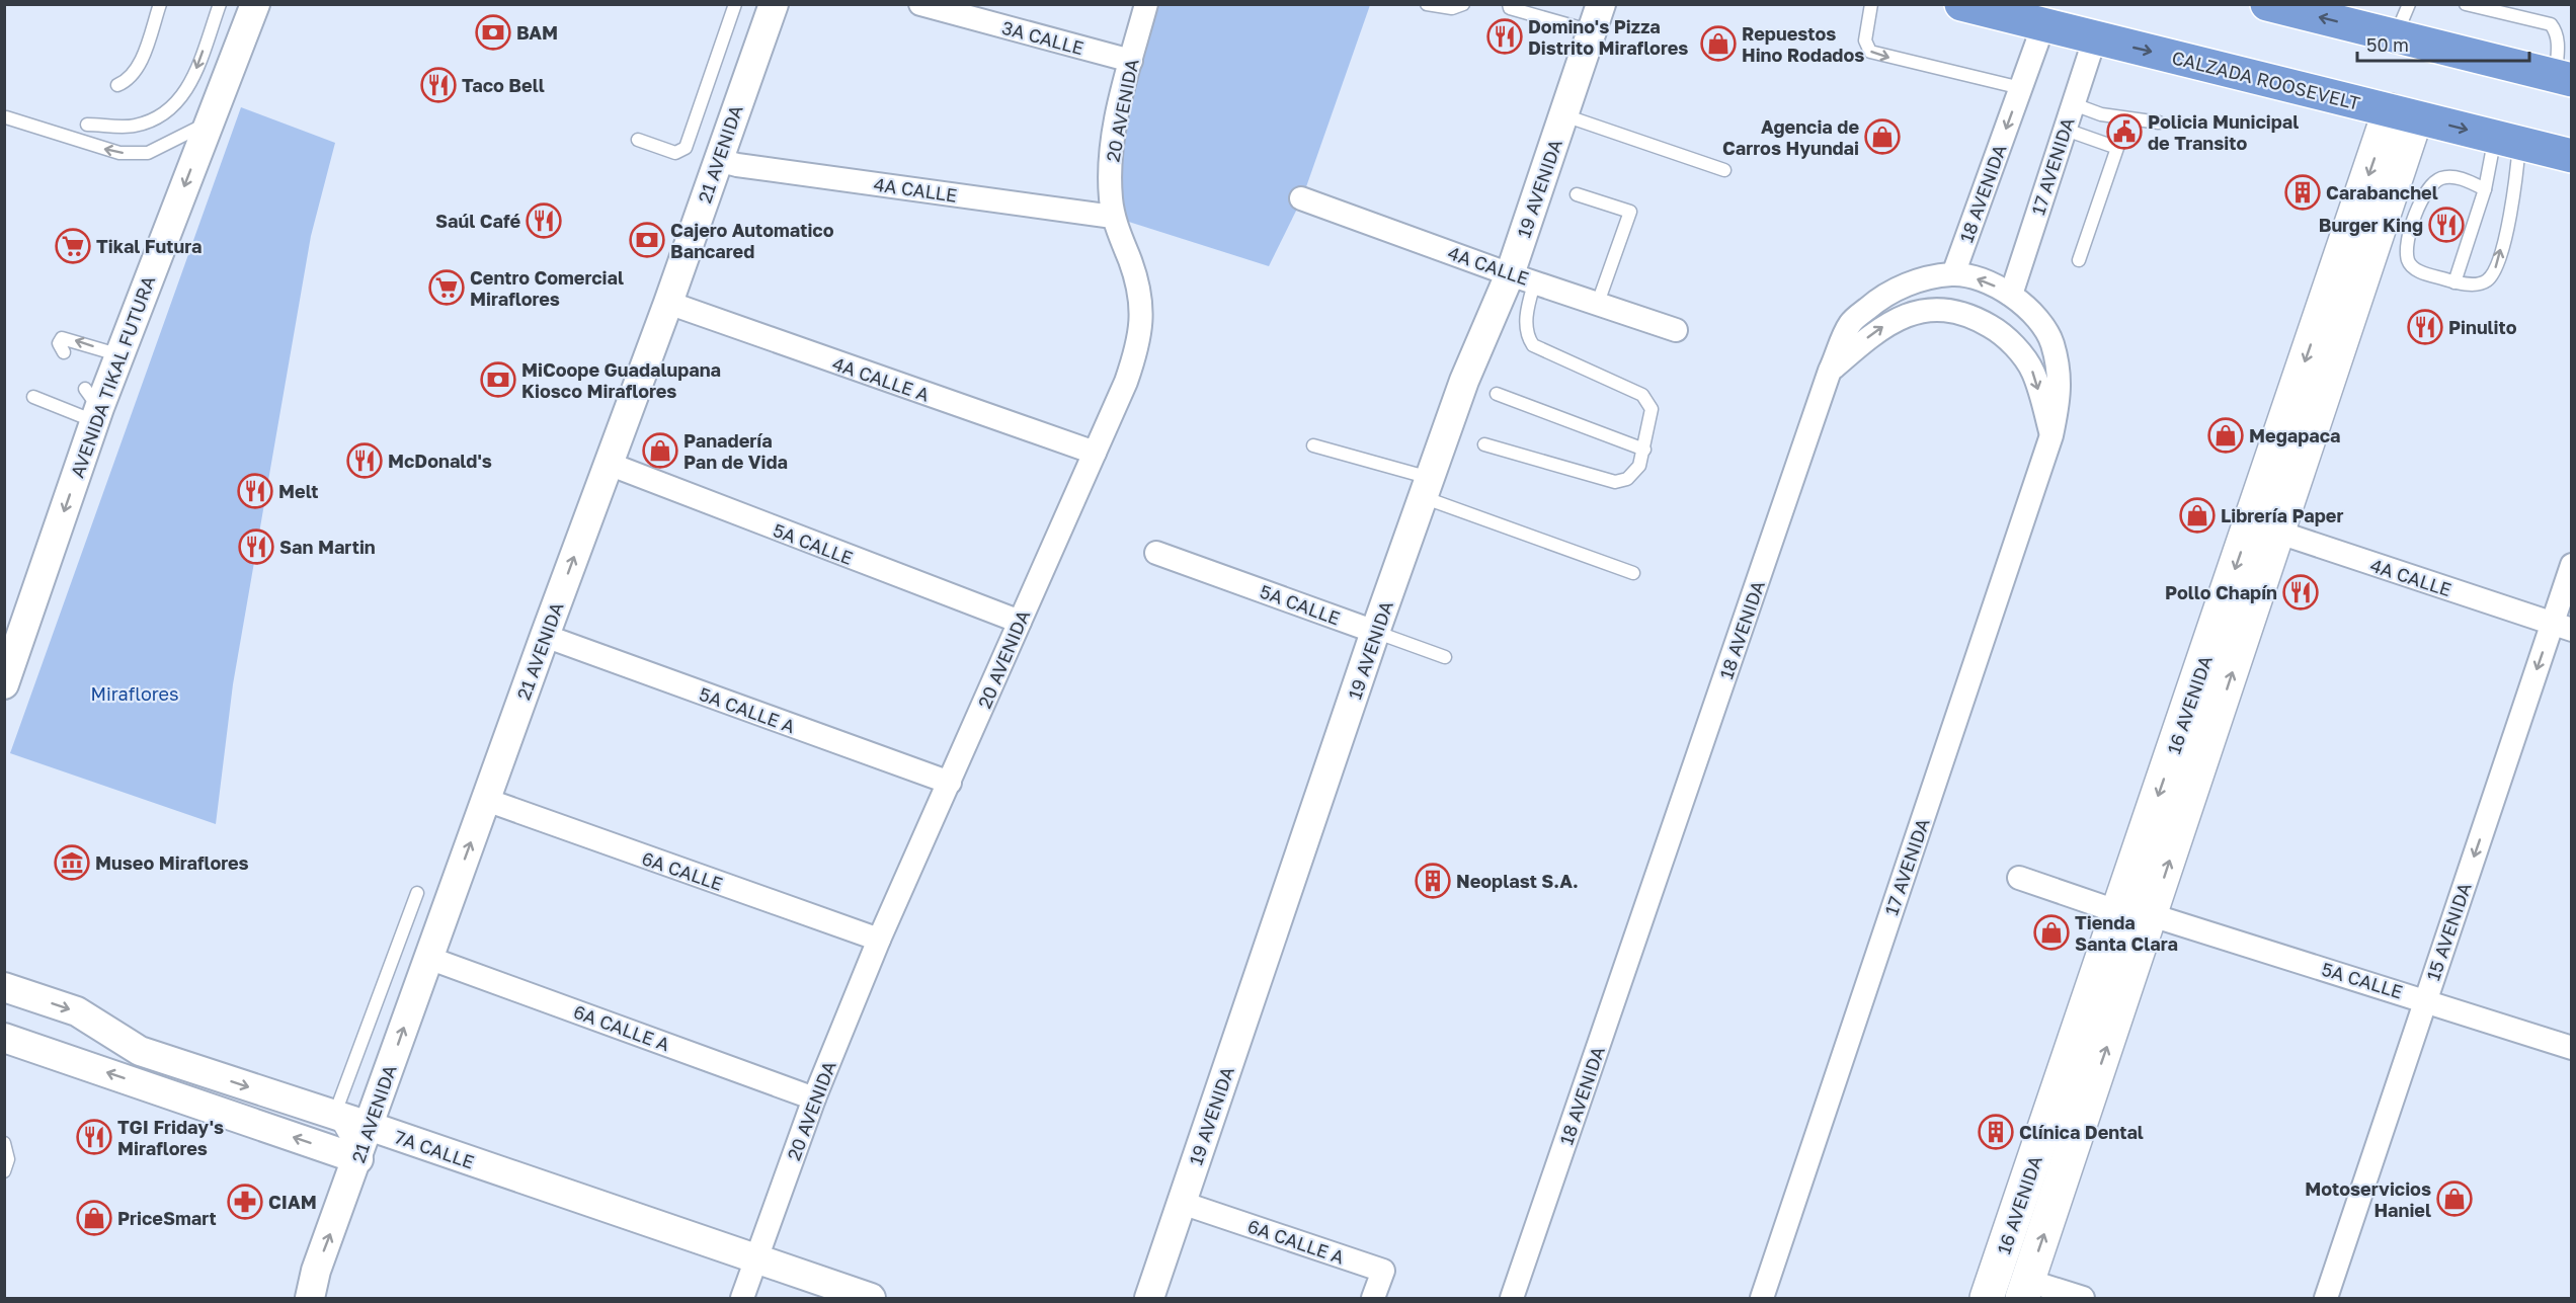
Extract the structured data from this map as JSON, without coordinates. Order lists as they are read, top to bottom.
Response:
{
  "streets": {
    "highway": ["CALZADA ROOSEVELT"],
    "main road": ["16 AVENIDA"],
    "street": [
      "3A CALLE",
      "20 AVENIDA",
      "21 AVENIDA",
      "17 AVENIDA",
      "19 AVENIDA",
      "4A CALLE",
      "18 AVENIDA",
      "AVENIDA TIKAL FUTURA",
      "4A CALLE A",
      "5A CALLE",
      "5A CALLE A",
      "6A CALLE",
      "15 AVENIDA",
      "6A CALLE A",
      "7A CALLE"
    ]
  },
  "crossings": [
    ["3A CALLE", "20 AVENIDA"],
    ["CALZADA ROOSEVELT", "17 AVENIDA"],
    ["CALZADA ROOSEVELT", "18 AVENIDA"],
    ["CALZADA ROOSEVELT", "16 AVENIDA"],
    ["20 AVENIDA", "4A CALLE"],
    ["20 AVENIDA", "4A CALLE A"],
    ["20 AVENIDA", "5A CALLE"],
    ["20 AVENIDA", "5A CALLE A"],
    ["20 AVENIDA", "6A CALLE"],
    ["20 AVENIDA", "6A CALLE A"],
    ["20 AVENIDA", "7A CALLE"],
    ["21 AVENIDA", "4A CALLE"],
    ["21 AVENIDA", "4A CALLE A"],
    ["21 AVENIDA", "5A CALLE"],
    ["21 AVENIDA", "5A CALLE A"],
    ["21 AVENIDA", "6A CALLE"],
    ["21 AVENIDA", "6A CALLE A"],
    ["21 AVENIDA", "7A CALLE"],
    ["17 AVENIDA", "18 AVENIDA"],
    ["19 AVENIDA", "4A CALLE"],
    ["19 AVENIDA", "5A CALLE"],
    ["19 AVENIDA", "6A CALLE A"],
    ["4A CALLE", "16 AVENIDA"],
    ["4A CALLE", "15 AVENIDA"],
    ["5A CALLE", "16 AVENIDA"],
    ["5A CALLE", "15 AVENIDA"]
  ],
  "one_way": ["21 AVENIDA", "AVENIDA TIKAL FUTURA", "15 AVENIDA"],
  "parks": ["Miraflores"],
  "places": {
    "bank": ["BAM", "Cajero Automatico Bancared", "MiCoope Guadalupana Kiosco Miraflores"],
    "restaurant": [
      "Domino's Pizza Distrito Miraflores",
      "Taco Bell",
      "Saúl Café",
      "Burger King",
      "Pinulito",
      "McDonald's",
      "Melt",
      "San Martin",
      "Pollo Chapín",
      "TGI Friday's Miraflores"
    ],
    "shop": [
      "Repuestos Hino Rodados",
      "Agencia de Carros Hyundai",
      "Megapaca",
      "Panadería Pan de Vida",
      "Librería Paper",
      "Tienda Santa Clara",
      "Motoservicios Haniel",
      "PriceSmart"
    ],
    "public building": ["Policia Municipal de Transito"],
    "building": ["Carabanchel", "Neoplast S.A.", "Clínica Dental"],
    "supermarket": ["Tikal Futura", "Centro Comercial Miraflores"],
    "museum": ["Museo Miraflores"],
    "pharmacy": ["CIAM"]
  },
  "scale_bar": "50 m"
}
